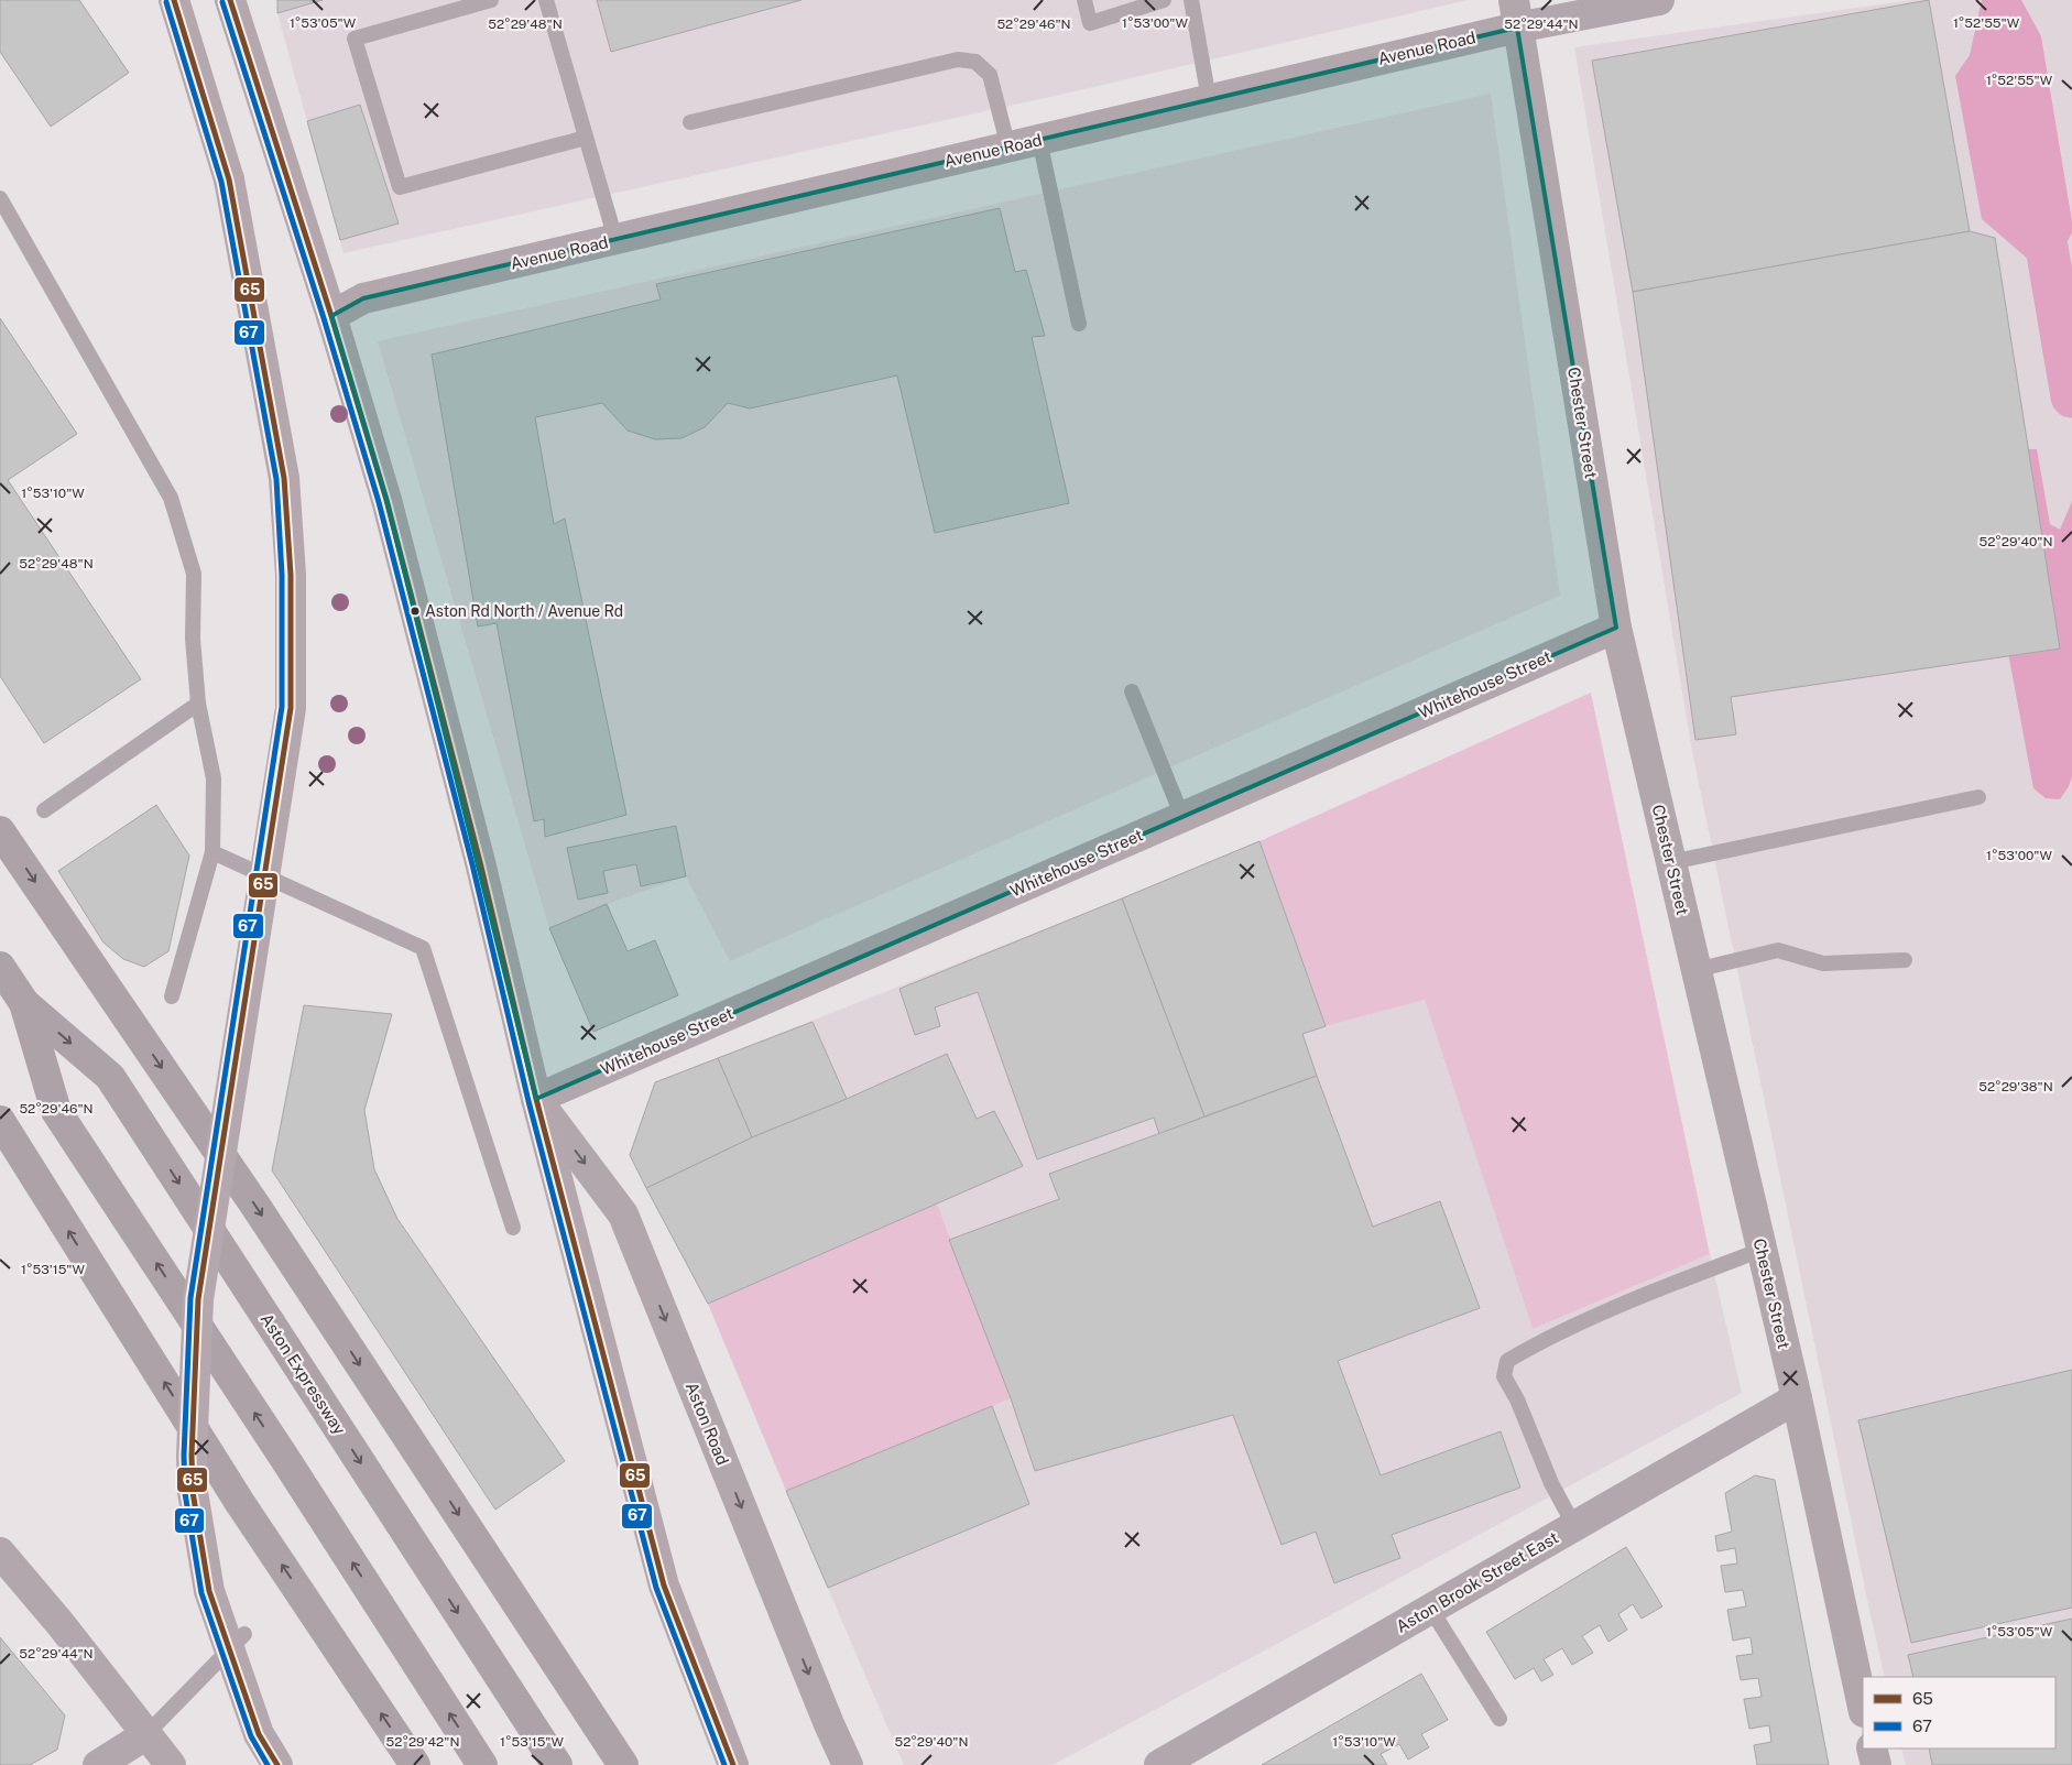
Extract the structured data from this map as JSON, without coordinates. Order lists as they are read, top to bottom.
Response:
{
  "streets": {
    "highway": ["Aston Expressway"],
    "street": [
      "Avenue Road",
      "Chester Street",
      "Whitehouse Street",
      "Aston Road",
      "Aston Brook Street East"
    ]
  },
  "crossings": [
    ["Avenue Road", "Chester Street"],
    ["Chester Street", "Whitehouse Street"],
    ["Chester Street", "Aston Brook Street East"],
    ["Whitehouse Street", "Aston Road"]
  ],
  "one_way": ["Aston Road"],
  "places": ["Aston Rd North / Avenue Rd"],
  "lines": ["transit line 65", "transit line 67"],
  "legend": ["65", "67"],
  "coordinates": [
    "1°53'05\"W",
    "1°53'00\"W",
    "1°52'55\"W",
    "52°29'48\"N",
    "52°29'46\"N",
    "52°29'44\"N",
    "1°53'10\"W",
    "52°29'40\"N",
    "52°29'38\"N",
    "1°53'15\"W",
    "52°29'42\"N"
  ]
}
